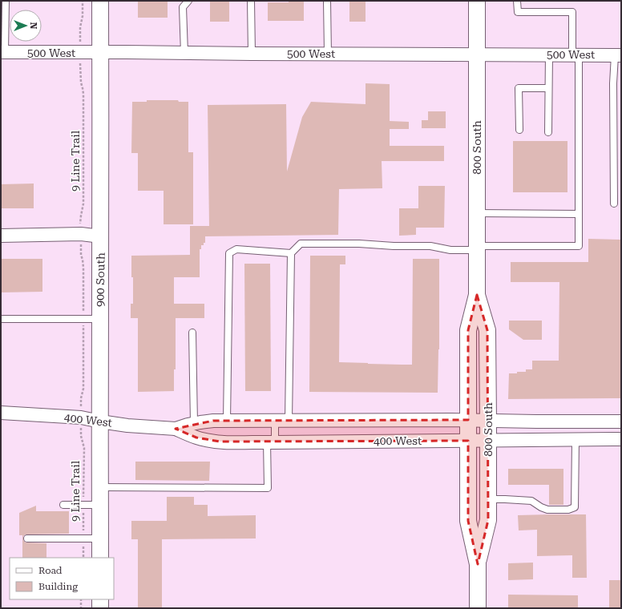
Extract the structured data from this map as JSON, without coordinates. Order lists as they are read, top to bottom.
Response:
{
  "streets": {
    "street": [
      "500 West",
      "800 South",
      "900 South",
      "400 West"
    ],
    "path": ["9 Line Trail"]
  },
  "crossings": [
    ["500 West", "800 South"],
    ["500 West", "900 South"],
    ["800 South", "400 West"],
    ["900 South", "400 West"]
  ],
  "legend": ["Road", "Building"],
  "north": "right"
}
